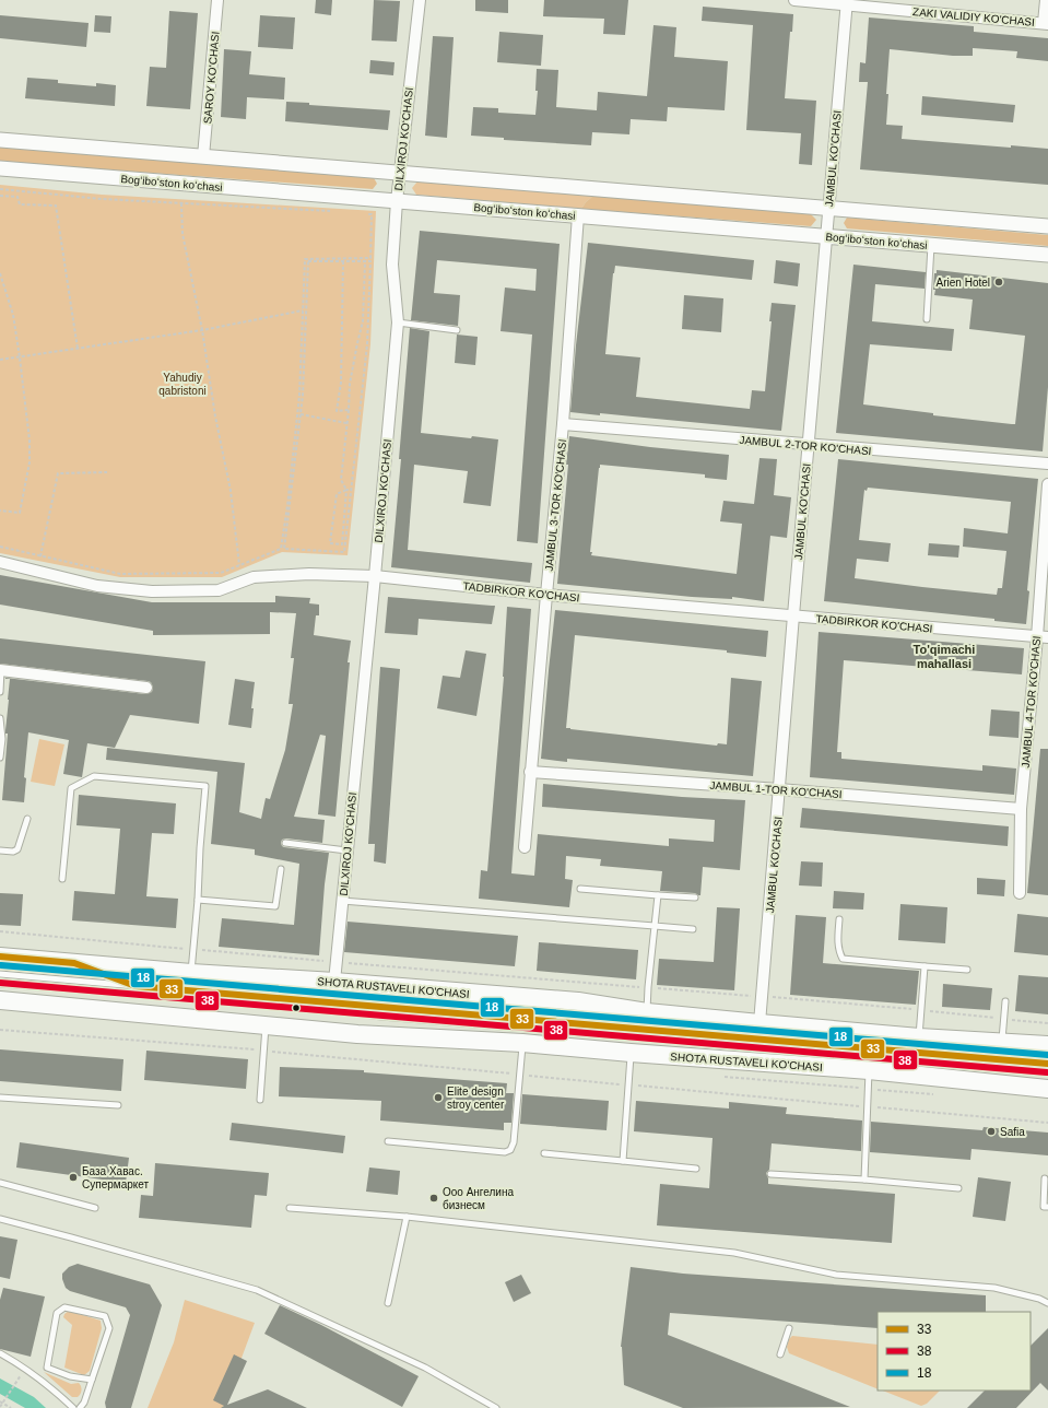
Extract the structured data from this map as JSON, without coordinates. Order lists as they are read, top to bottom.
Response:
{
  "streets": {
    "main road": ["SHOTA RUSTAVELI KO'CHASI"],
    "street": [
      "ZAKI VALIDIY KO'CHASI",
      "SAROY KO‘CHASI",
      "DILXIROJ KO‘CHASI",
      "JAMBUL KO'CHASI",
      "Bogʻiboʻston koʻchasi",
      "JAMBUL 2-TOR KO'CHASI",
      "JAMBUL 3-TOR KO'CHASI",
      "TADBIRKOR KO'CHASI",
      "JAMBUL 4-TOR KO'CHASI",
      "JAMBUL 1-TOR KO'CHASI"
    ]
  },
  "crossings": [
    ["ZAKI VALIDIY KO'CHASI", "JAMBUL KO'CHASI"],
    ["DILXIROJ KO‘CHASI", "Bogʻiboʻston koʻchasi"],
    ["DILXIROJ KO‘CHASI", "TADBIRKOR KO'CHASI"],
    ["DILXIROJ KO‘CHASI", "SHOTA RUSTAVELI KO'CHASI"],
    ["JAMBUL KO'CHASI", "Bogʻiboʻston koʻchasi"],
    ["JAMBUL KO'CHASI", "JAMBUL 2-TOR KO'CHASI"],
    ["JAMBUL KO'CHASI", "TADBIRKOR KO'CHASI"],
    ["JAMBUL KO'CHASI", "JAMBUL 1-TOR KO'CHASI"],
    ["JAMBUL KO'CHASI", "SHOTA RUSTAVELI KO'CHASI"],
    ["Bogʻiboʻston koʻchasi", "JAMBUL 3-TOR KO'CHASI"],
    ["JAMBUL 2-TOR KO'CHASI", "JAMBUL 3-TOR KO'CHASI"],
    ["JAMBUL 3-TOR KO'CHASI", "TADBIRKOR KO'CHASI"],
    ["JAMBUL 3-TOR KO'CHASI", "JAMBUL 1-TOR KO'CHASI"],
    ["TADBIRKOR KO'CHASI", "JAMBUL 4-TOR KO'CHASI"],
    ["JAMBUL 4-TOR KO'CHASI", "JAMBUL 1-TOR KO'CHASI"]
  ],
  "districts": ["To'qimachi mahallasi"],
  "parks": ["Yahudiy qabristoni"],
  "places": [
    "Arien Hotel",
    "Elite design stroy center",
    "Safia",
    "База Хавас. Супермаркет",
    "Ооо Ангелина бизнесм"
  ],
  "lines": ["transit line 33", "transit line 18", "transit line 38"],
  "legend": ["33", "38", "18"]
}
